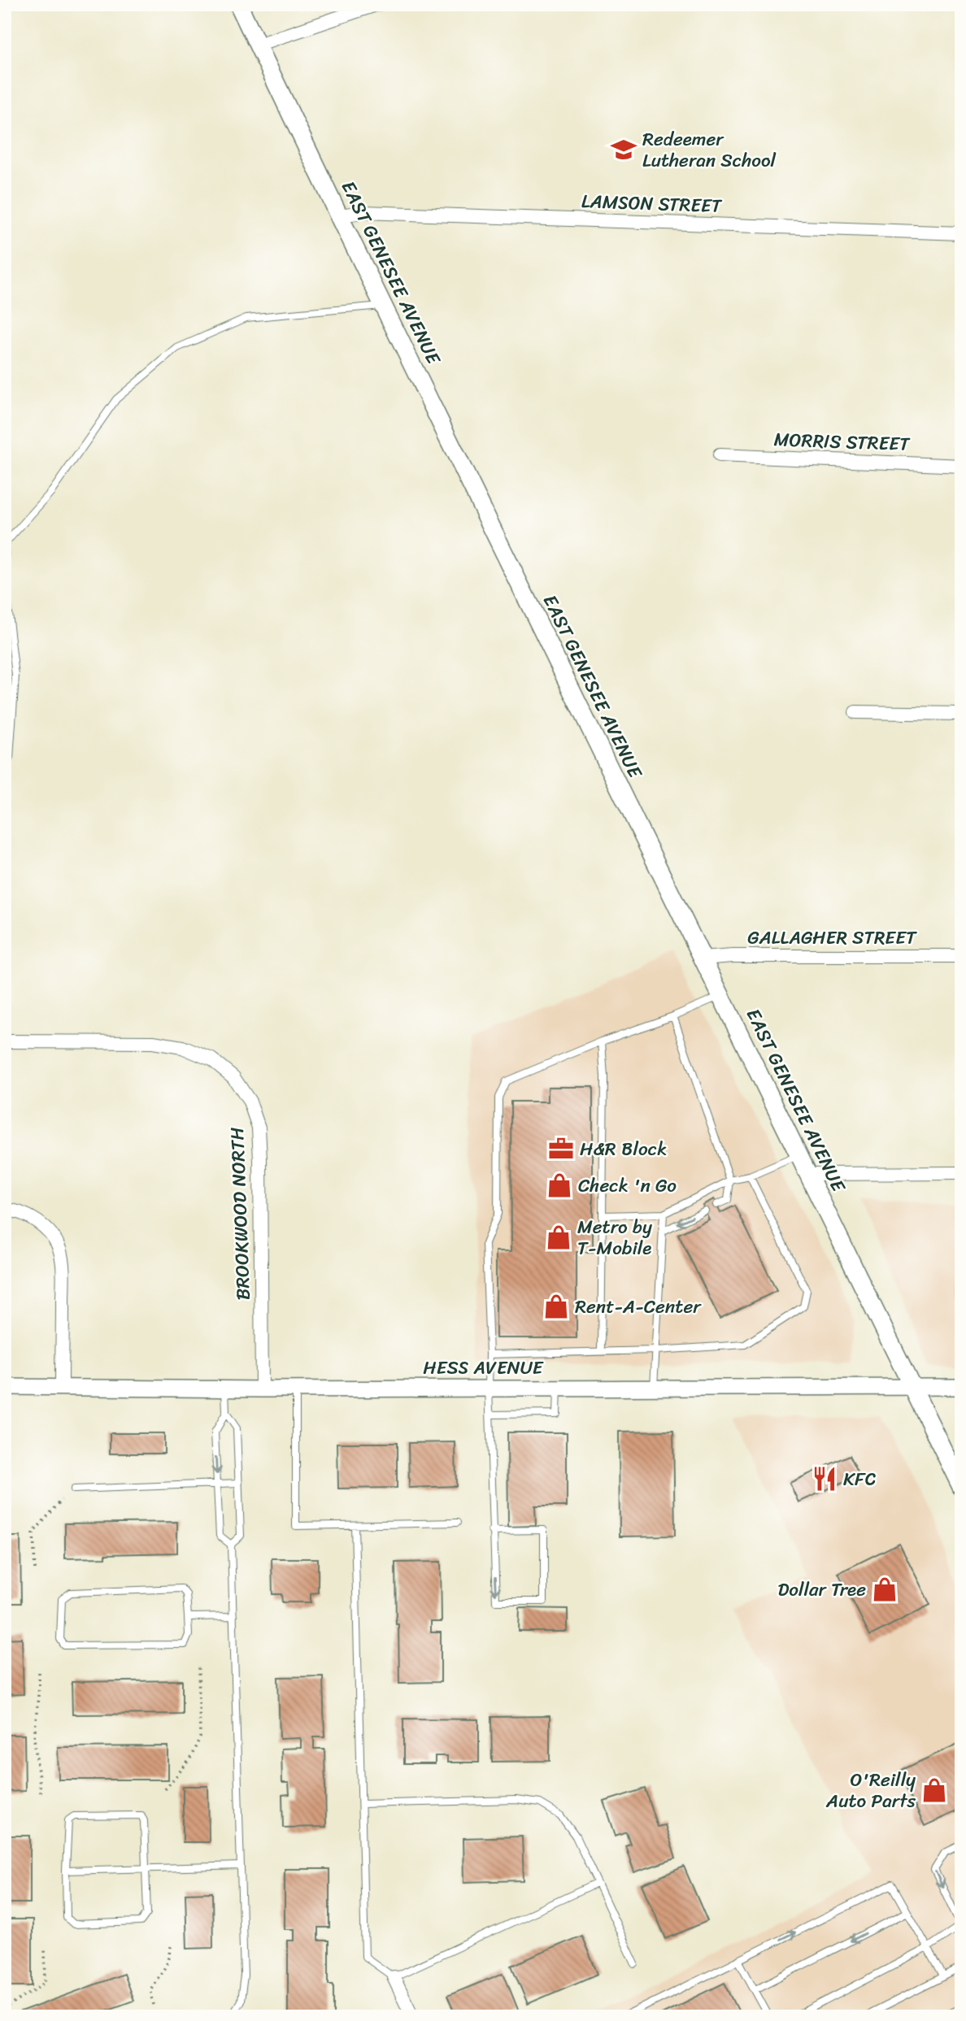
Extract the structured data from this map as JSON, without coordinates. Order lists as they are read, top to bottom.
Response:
{
  "streets": {
    "main road": ["EAST GENESEE AVENUE"],
    "street": [
      "LAMSON STREET",
      "MORRIS STREET",
      "GALLAGHER STREET",
      "BROOKWOOD NORTH",
      "HESS AVENUE"
    ]
  },
  "crossings": [
    ["LAMSON STREET", "EAST GENESEE AVENUE"],
    ["EAST GENESEE AVENUE", "GALLAGHER STREET"],
    ["EAST GENESEE AVENUE", "HESS AVENUE"],
    ["BROOKWOOD NORTH", "HESS AVENUE"]
  ],
  "places": {
    "school or university": ["Redeemer Lutheran School"],
    "office": ["H&R Block"],
    "shop": [
      "Check 'n Go",
      "Metro by T-Mobile",
      "Rent-A-Center",
      "Dollar Tree",
      "O'Reilly Auto Parts"
    ],
    "restaurant": ["KFC"]
  }
}
